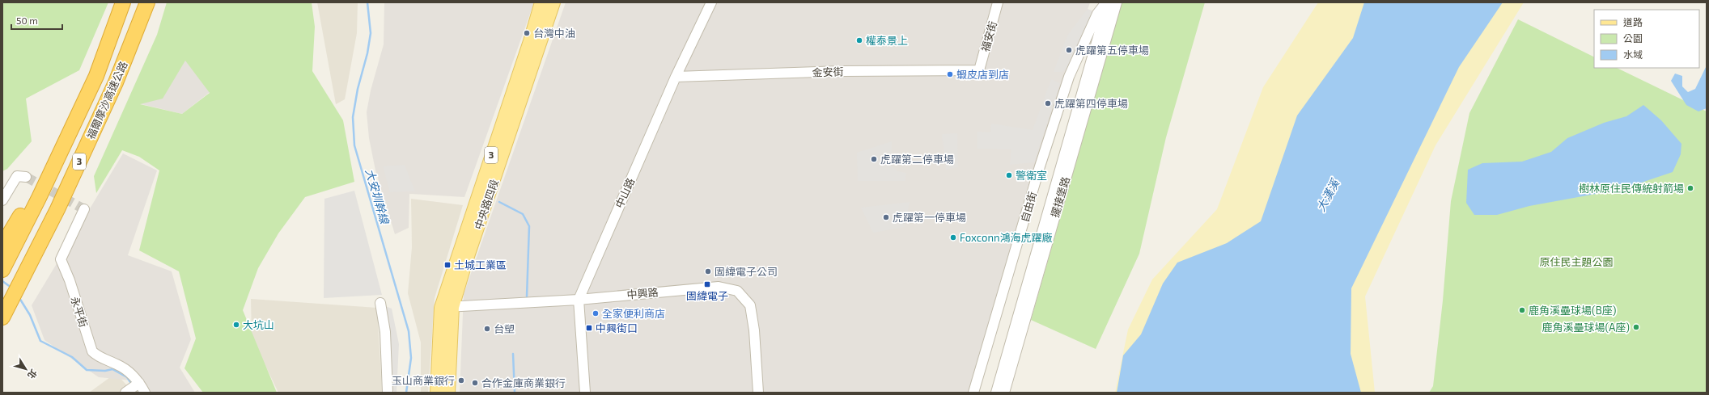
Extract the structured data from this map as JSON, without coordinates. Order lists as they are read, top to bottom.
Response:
{
  "streets": {
    "highway": ["福爾摩沙高速公路", "3"],
    "main road": ["中央路四段"],
    "street": [
      "福安街",
      "金安街",
      "中山路",
      "擺接堡路",
      "自由街",
      "中興路",
      "永平街"
    ]
  },
  "crossings": [
    ["福安街", "金安街"],
    ["金安街", "中山路"],
    ["中山路", "中興路"],
    ["擺接堡路", "自由街"],
    ["中央路四段", "中興路"]
  ],
  "water": ["大漢溪", "大安圳幹線"],
  "parks": ["原住民主題公園"],
  "places": {
    "other": [
      "台灣中油",
      "權泰景上",
      "虎躍第五停車場",
      "蝦皮店到店",
      "虎躍第四停車場",
      "虎躍第二停車場",
      "警衛室",
      "樹林原住民傳統射箭場",
      "虎躍第一停車場",
      "Foxconn鴻海虎躍廠",
      "固緯電子公司",
      "鹿角溪壘球場(B座)",
      "全家便利商店",
      "大坑山",
      "鹿角溪壘球場(A座)",
      "台塑",
      "玉山商業銀行",
      "合作金庫商業銀行"
    ],
    "transit": ["土城工業區", "固緯電子", "中興街口"]
  },
  "legend": ["道路", "公園", "水域"],
  "scale_bar": "50 m",
  "north": "bottom right"
}
